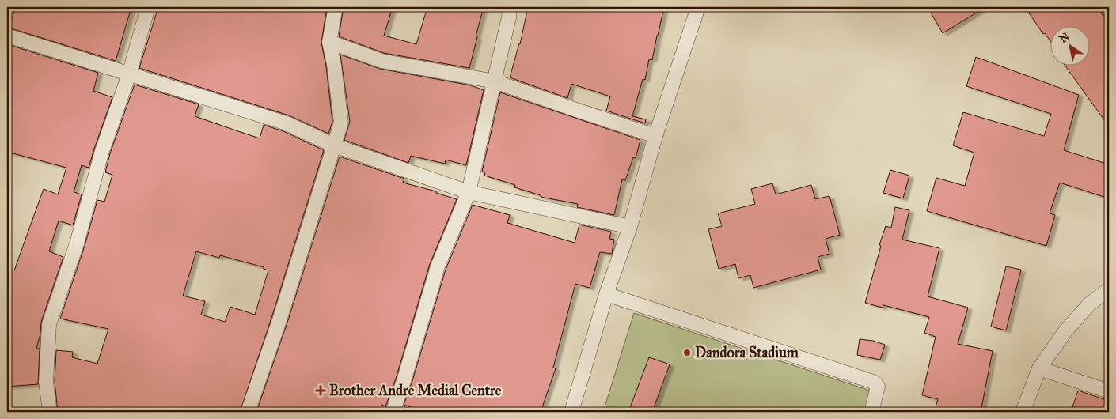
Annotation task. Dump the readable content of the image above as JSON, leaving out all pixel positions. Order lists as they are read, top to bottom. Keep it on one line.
{"places":{"other":["Dandora Stadium"],"health":["Brother Andre Medial Centre"]},"north":"top left"}
